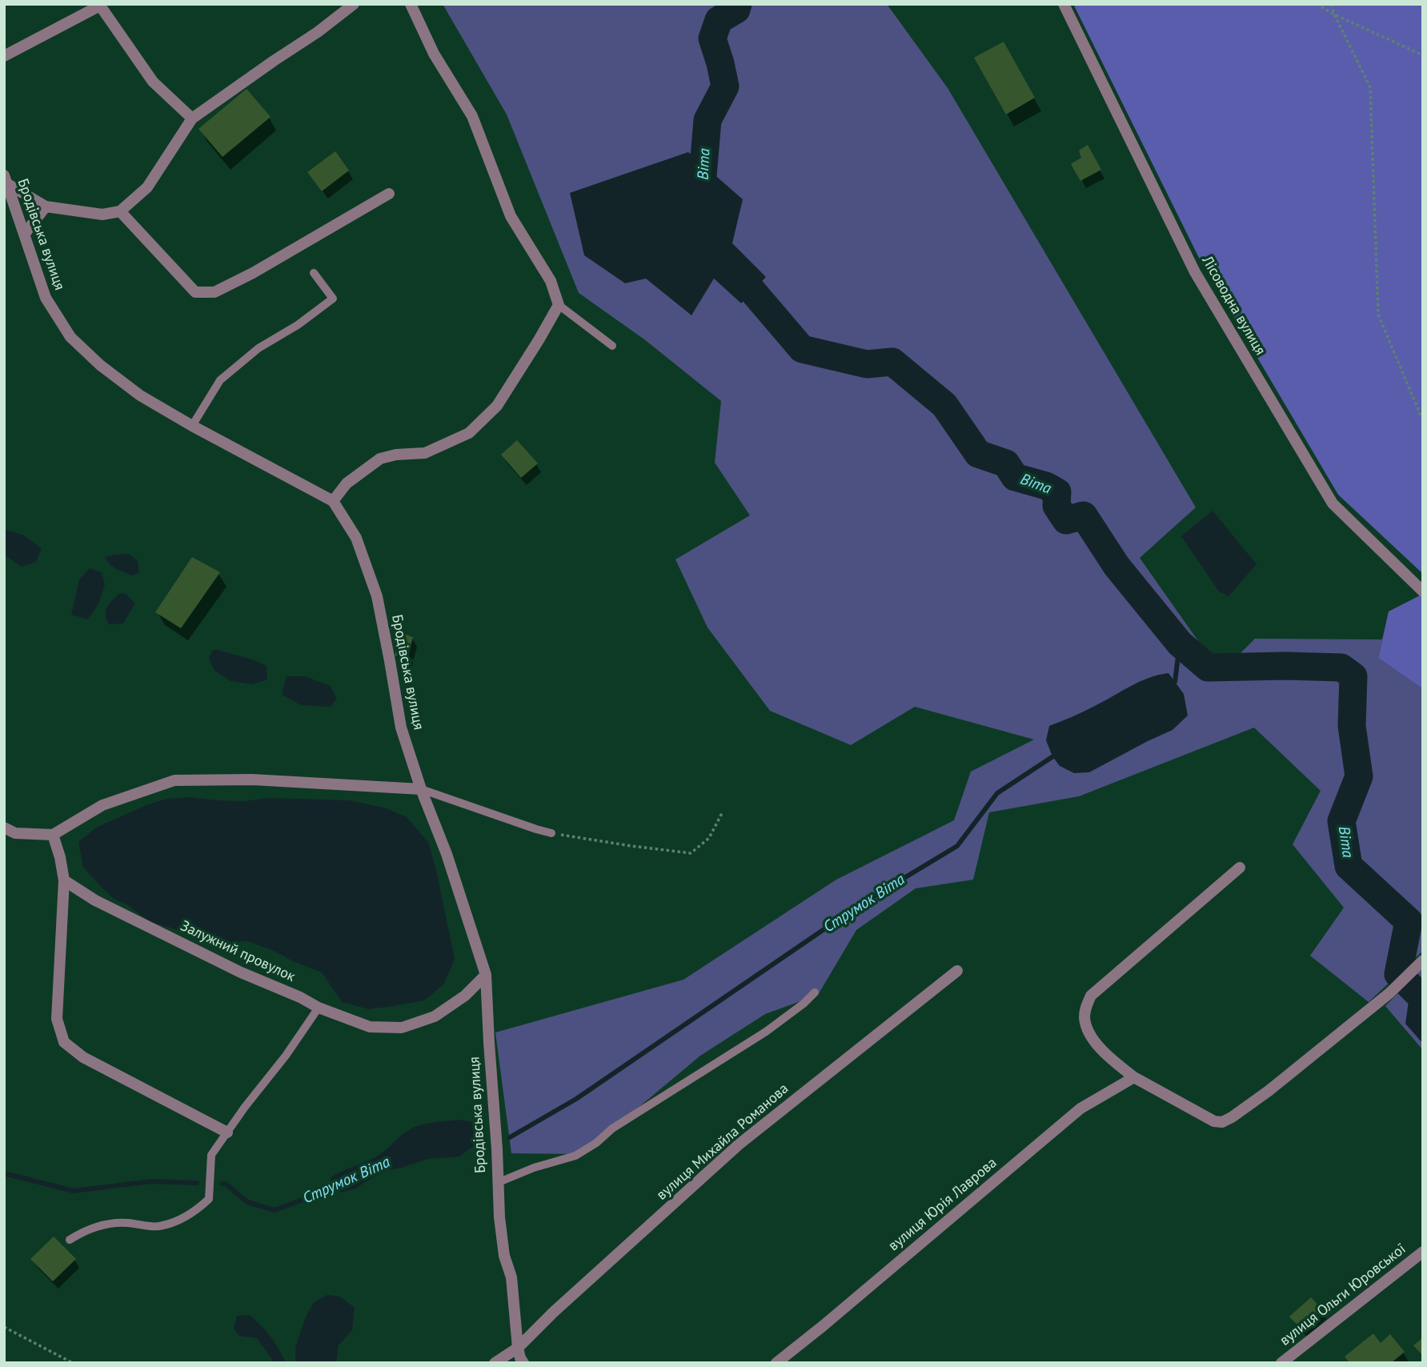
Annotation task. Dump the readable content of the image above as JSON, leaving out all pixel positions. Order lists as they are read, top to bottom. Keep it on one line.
{"streets":{"street":["Бродівська вулиця","Лісоводна вулиця","Залужний провулок","вулиця Михайла Романова","вулиця Юрія Лаврова","вулиця Ольги Юровської"]},"crossings":[["Бродівська вулиця","Залужний провулок"],["Бродівська вулиця","вулиця Михайла Романова"]],"water":["Віта","Струмок Віта"]}
